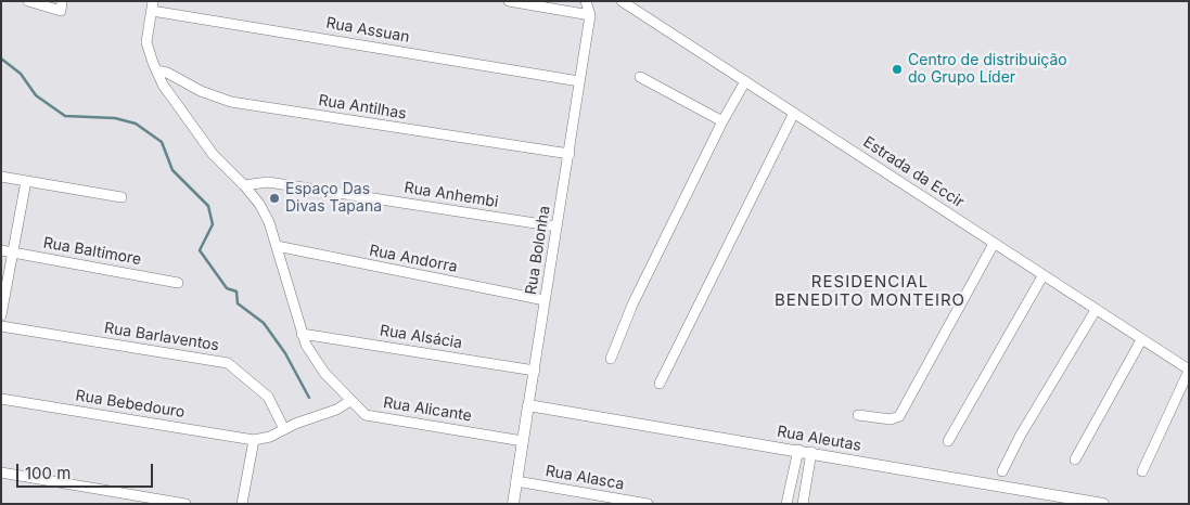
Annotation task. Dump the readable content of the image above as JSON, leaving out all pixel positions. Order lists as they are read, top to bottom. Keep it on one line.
{"streets":{"street":["Rua Assuan","Rua Antilhas","Estrada da Eccir","Rua Anhembi","Rua Bolonha","Rua Baltimore","Rua Andorra","Rua Barlaventos","Rua Alsácia","Rua Bebedouro","Rua Alicante","Rua Aleutas","Rua Alasca"]},"crossings":[["Rua Assuan","Rua Bolonha"],["Rua Antilhas","Rua Bolonha"],["Rua Anhembi","Rua Bolonha"],["Rua Bolonha","Rua Andorra"],["Rua Bolonha","Rua Alsácia"],["Rua Bolonha","Rua Alicante"],["Rua Bolonha","Rua Aleutas"],["Rua Bolonha","Rua Alasca"],["Rua Alsácia","Rua Alicante"]],"districts":["RESIDENCIAL BENEDITO MONTEIRO"],"places":["Centro de distribuição do Grupo Líder","Espaço Das Divas Tapana"],"scale_bar":"100 m"}
